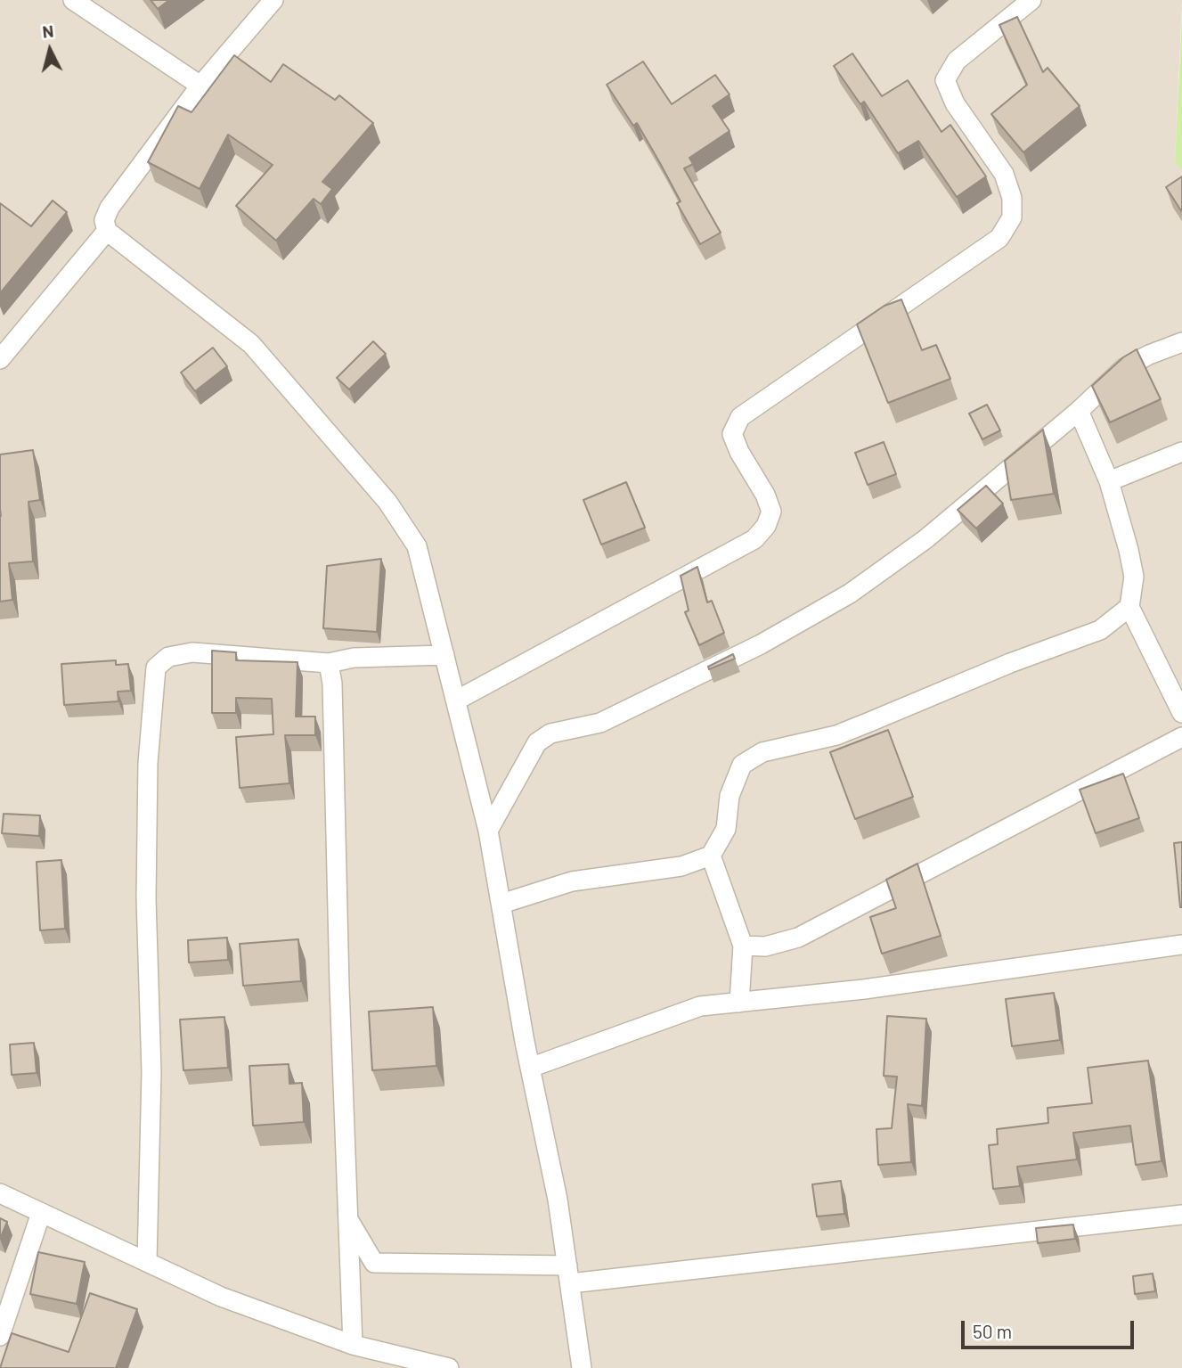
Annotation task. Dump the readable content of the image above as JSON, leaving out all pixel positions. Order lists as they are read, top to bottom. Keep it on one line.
{"scale_bar":"50 m","north":"top"}
